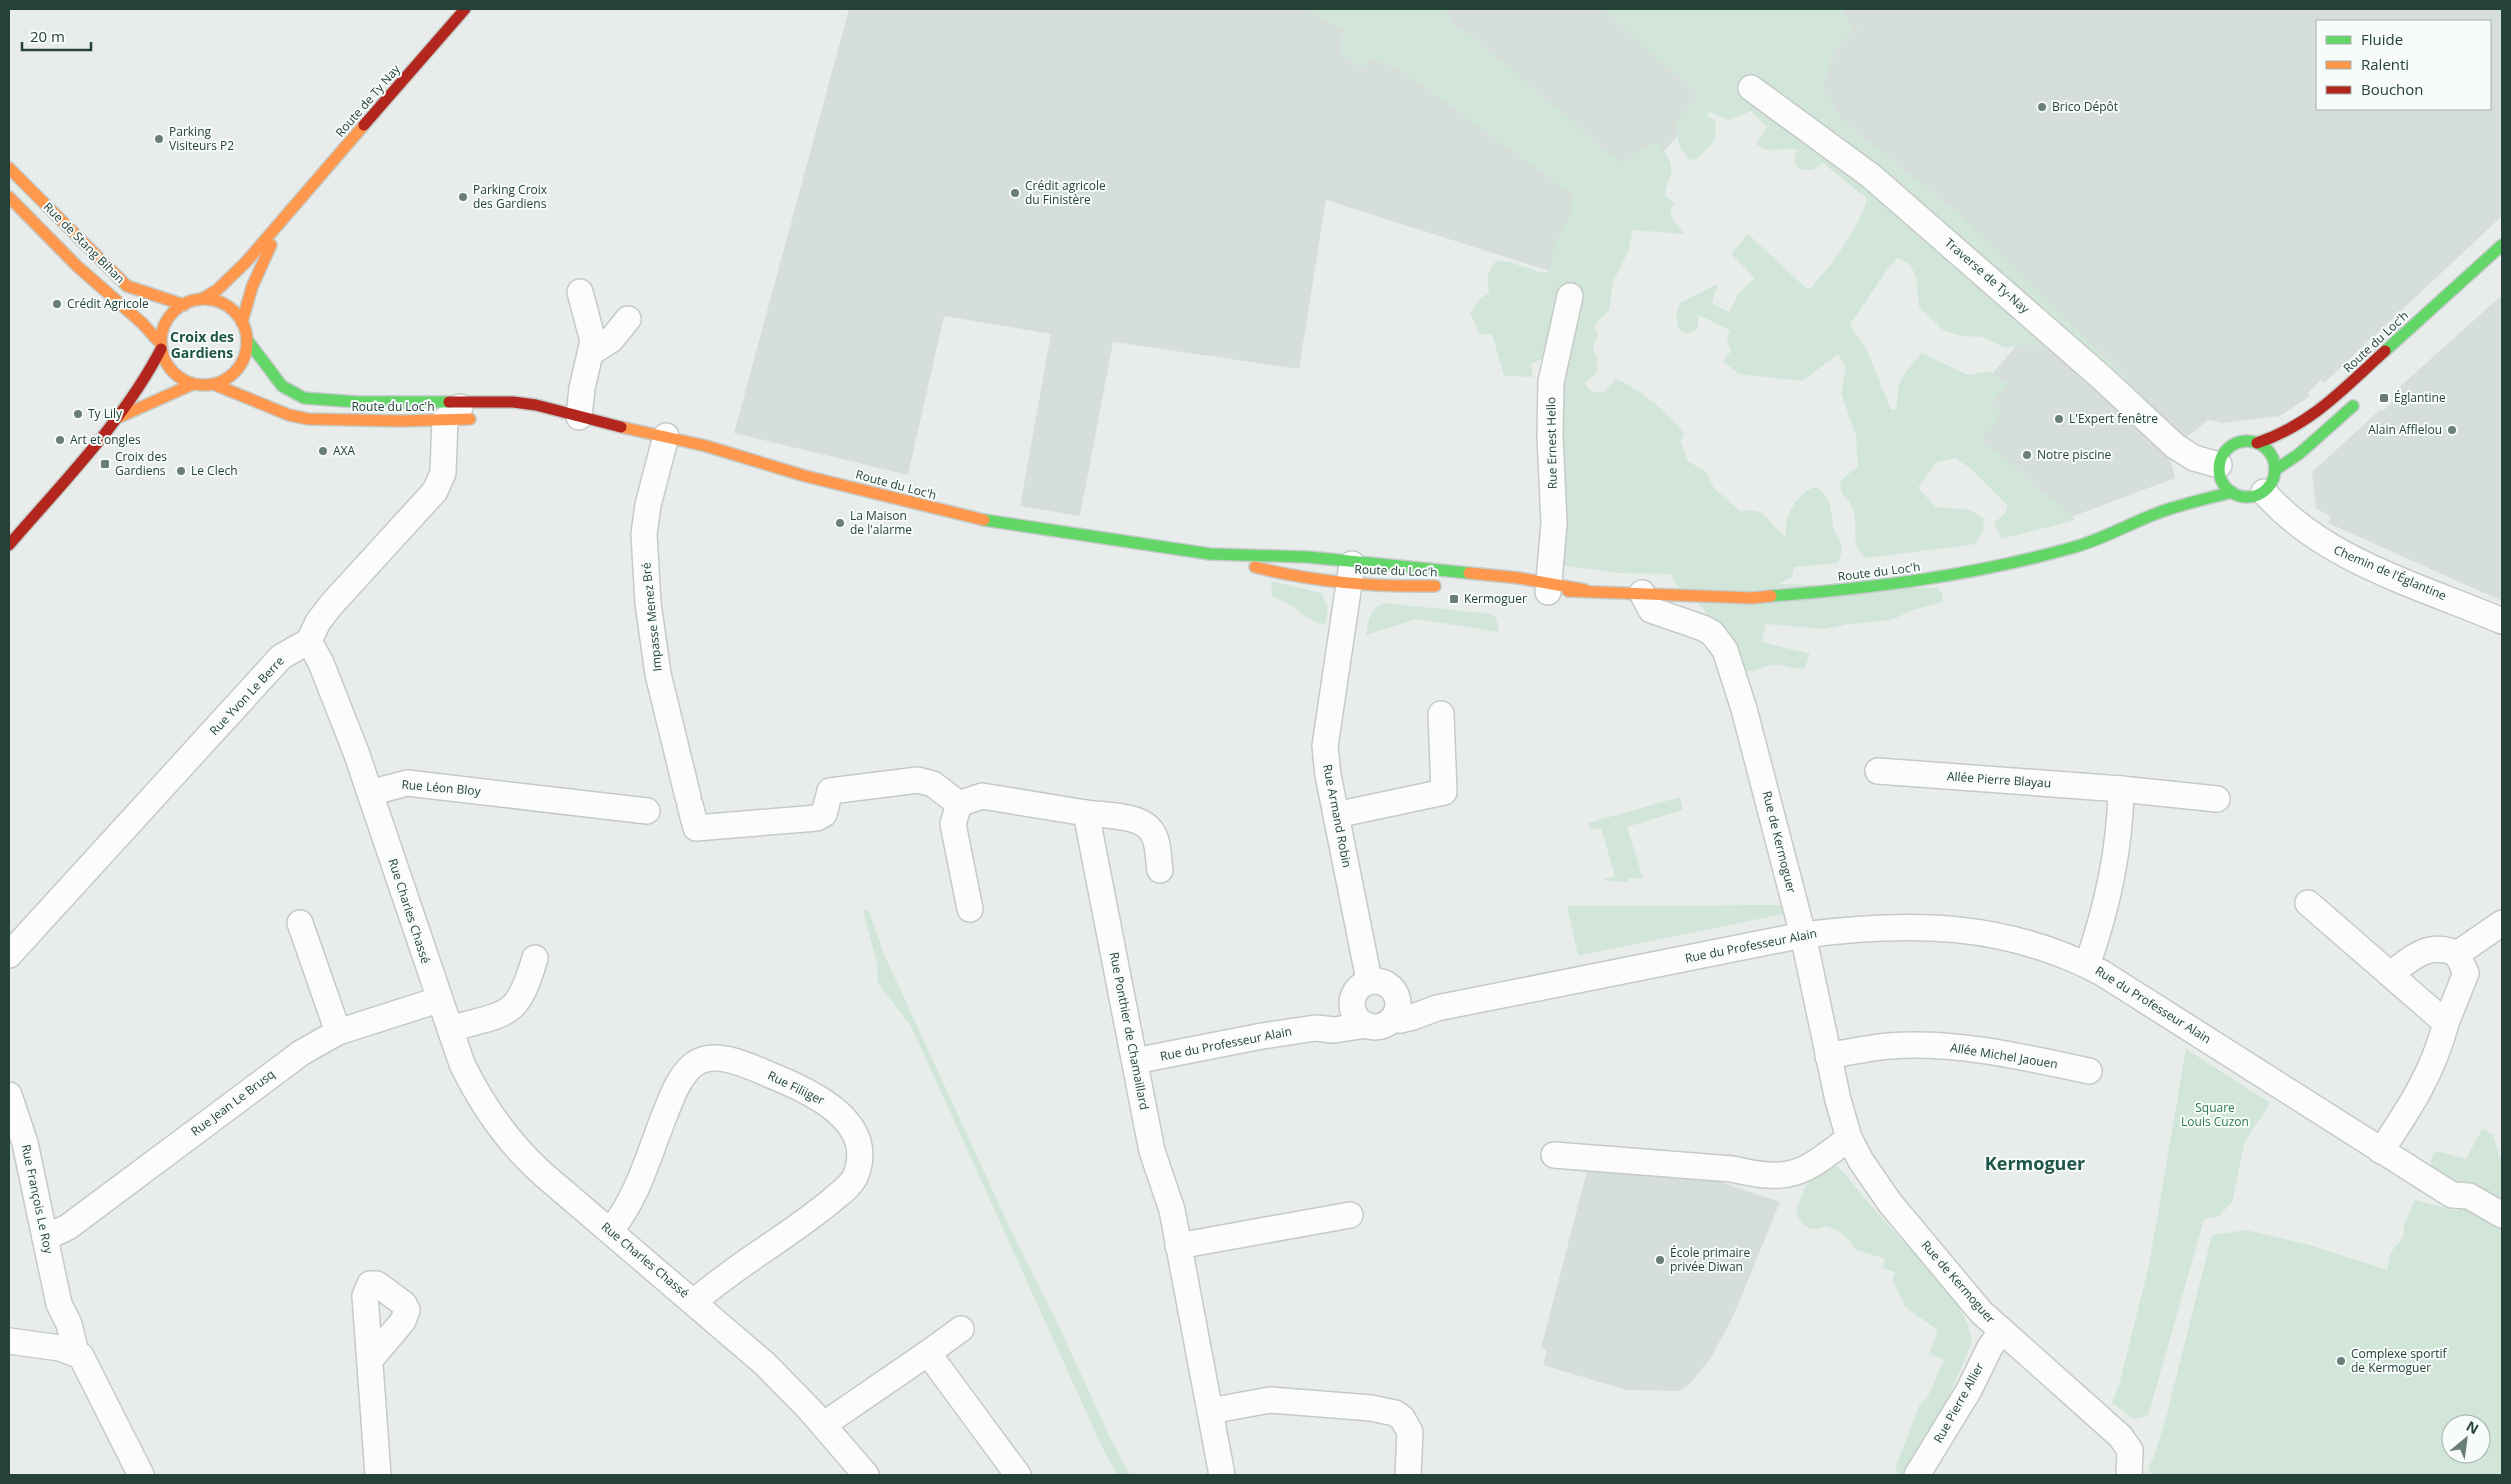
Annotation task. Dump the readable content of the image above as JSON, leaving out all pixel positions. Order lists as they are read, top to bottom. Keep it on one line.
{"streets":{"main road":["Route de Ty Nay","Rue de Stang Bihan","Route du Loc'h"],"street":["Traverse de Ty-Nay","Rue Ernest Hello","Chemin de l'Églantine","Impasse Menez Bré","Rue Yvon Le Berre","Allée Pierre Blayau","Rue Léon Bloy","Rue Armand Robin","Rue de Kermoguer","Rue Charles Chassé","Rue du Professeur Alain","Rue Ponthier de Chamaillard","Allée Michel Jaouen","Rue Filiiger","Rue Jean Le Brusq","Rue François Le Roy","Rue Pierre Allier"]},"crossings":[["Route de Ty Nay","Rue de Stang Bihan"],["Route de Ty Nay","Route du Loc'h"],["Rue de Stang Bihan","Route du Loc'h"],["Traverse de Ty-Nay","Route du Loc'h"],["Traverse de Ty-Nay","Chemin de l'Églantine"],["Route du Loc'h","Rue Ernest Hello"],["Route du Loc'h","Chemin de l'Églantine"],["Route du Loc'h","Impasse Menez Bré"],["Route du Loc'h","Rue Armand Robin"],["Route du Loc'h","Rue de Kermoguer"],["Rue Léon Bloy","Rue Charles Chassé"],["Rue Armand Robin","Rue du Professeur Alain"],["Rue de Kermoguer","Rue du Professeur Alain"],["Rue de Kermoguer","Allée Michel Jaouen"],["Rue de Kermoguer","Rue Pierre Allier"],["Rue Charles Chassé","Rue Filiiger"],["Rue Charles Chassé","Rue Jean Le Brusq"],["Rue du Professeur Alain","Rue Ponthier de Chamaillard"],["Rue Jean Le Brusq","Rue François Le Roy"]],"districts":["Croix des Gardiens","Kermoguer"],"parks":["Square Louis Cuzon"],"places":{"other":["Brico Dépôt","Parking Visiteurs P2","Crédit agricole du Finistère","Parking Croix des Gardiens","Crédit Agricole","Ty Lily","L'Expert fenêtre","Alain Afflelou","Art et ongles","AXA","Notre piscine","Le Clech","La Maison de l'alarme","École primaire privée Diwan","Complexe sportif de Kermoguer"],"transit":["Églantine","Croix des Gardiens","Kermoguer"]},"legend":["Fluide","Ralenti","Bouchon"],"scale_bar":"20 m","north":"top right"}
